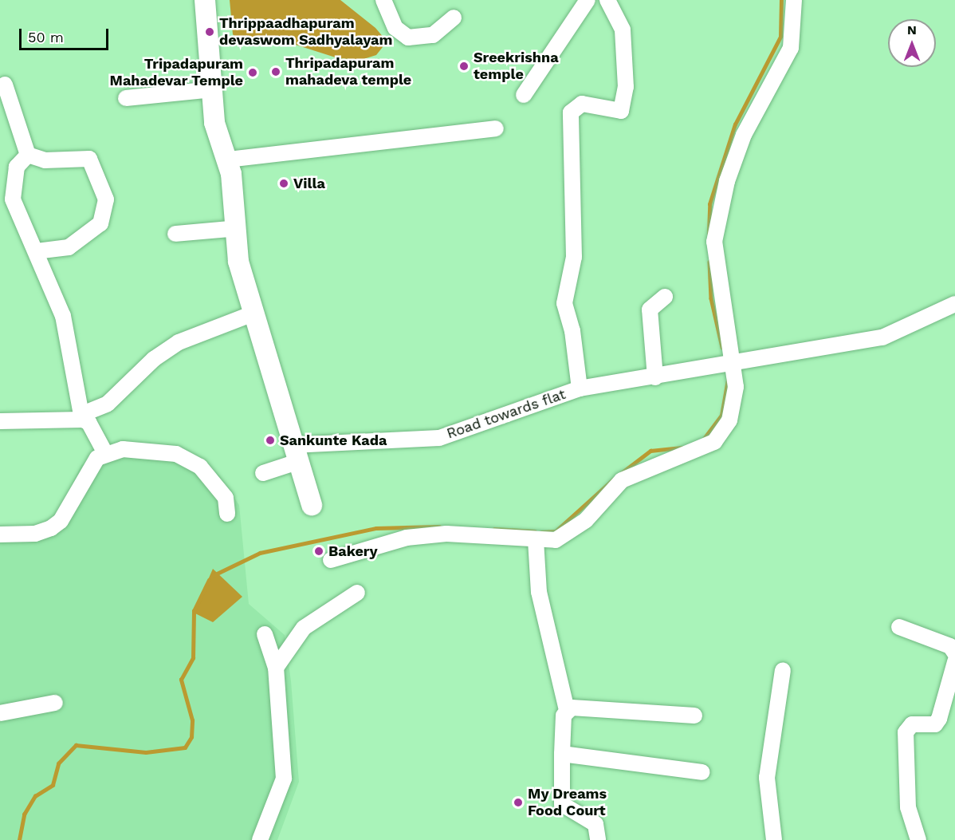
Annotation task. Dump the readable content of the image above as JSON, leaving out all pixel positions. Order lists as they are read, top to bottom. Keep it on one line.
{"streets":{"street":["Road towards flat"]},"places":["Thrippaadhapuram devaswom Sadhyalayam","Sreekrishna temple","Thripadapuram mahadeva temple","Tripadapuram Mahadevar Temple","Villa","Sankunte Kada","Bakery","My Dreams Food Court"],"scale_bar":"50 m","north":"top"}
